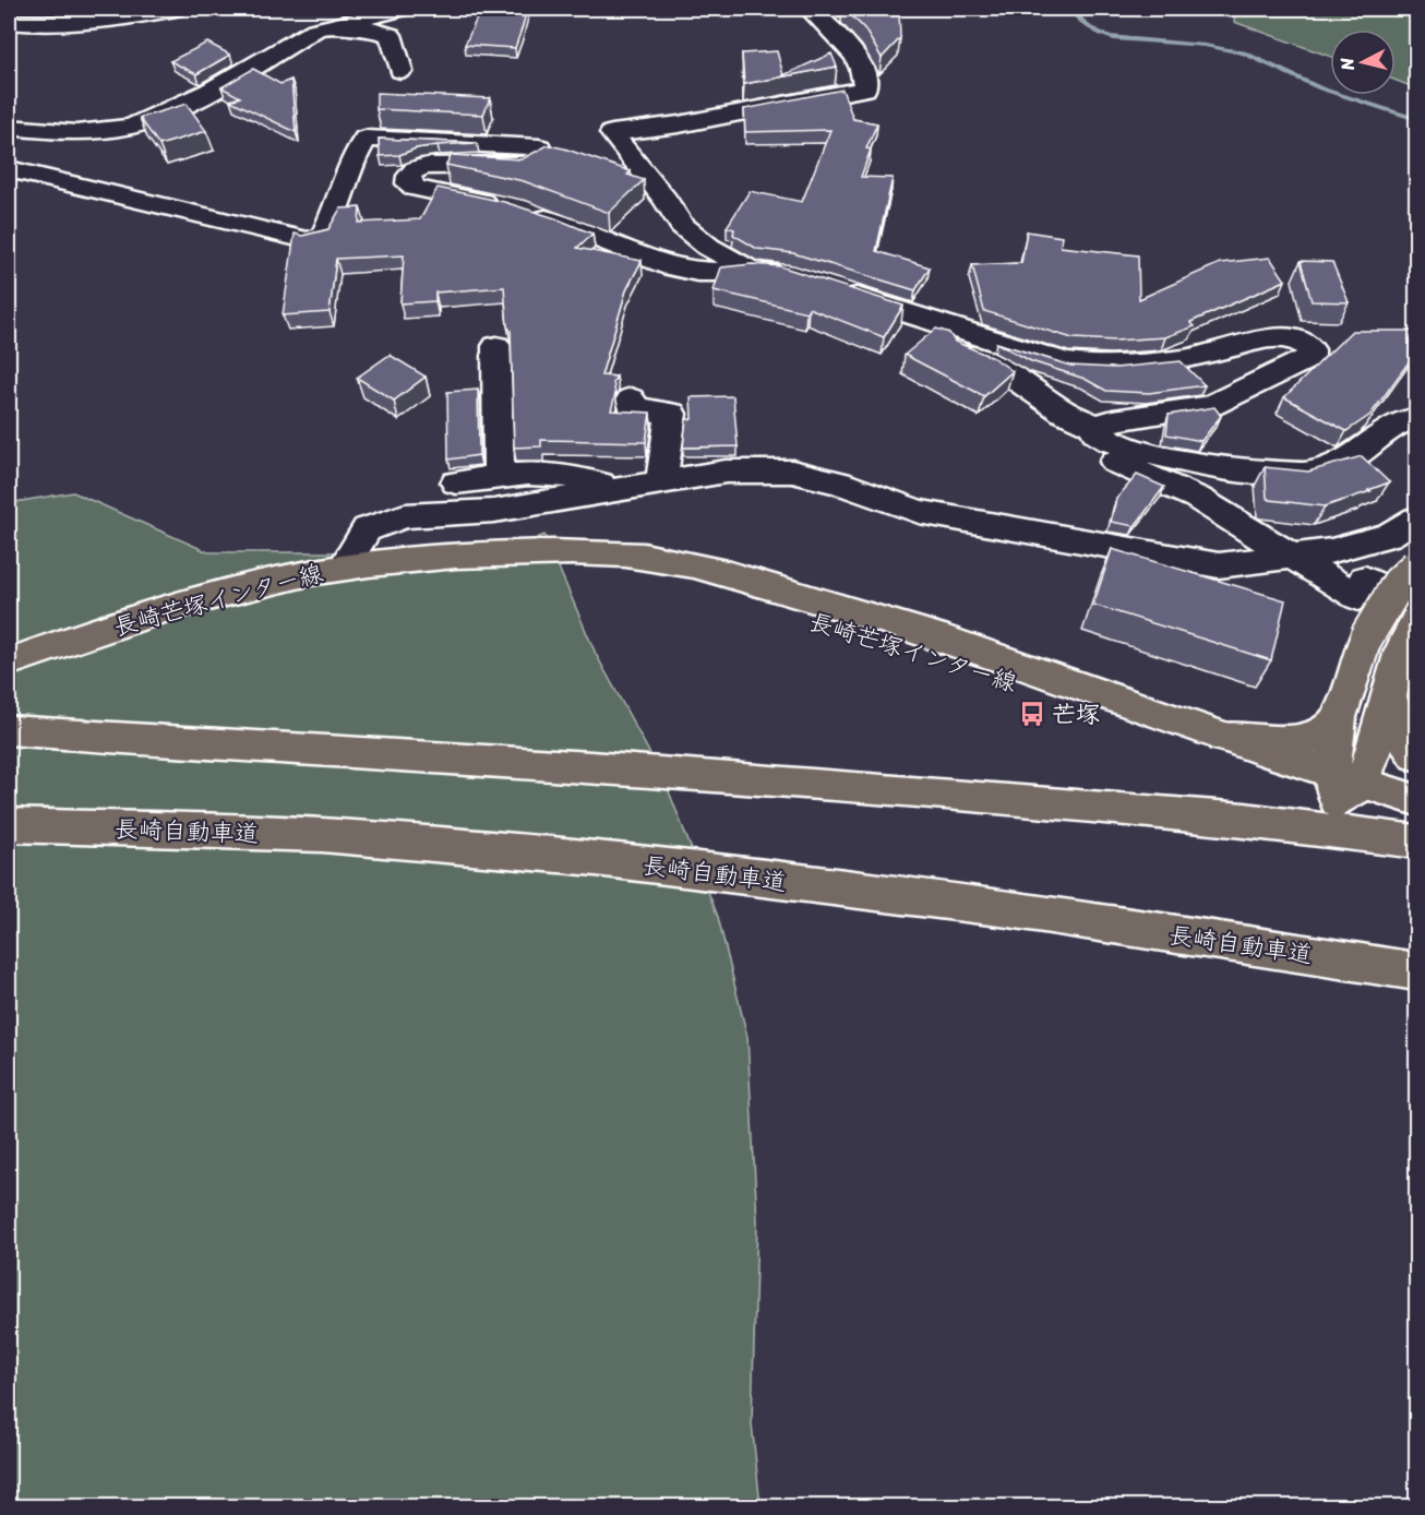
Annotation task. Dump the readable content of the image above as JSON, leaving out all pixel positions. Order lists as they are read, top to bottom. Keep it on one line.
{"streets":{"main road":["長崎芒塚インター線","長崎自動車道"]},"places":{"bus stop":["芒塚"]},"north":"left"}
